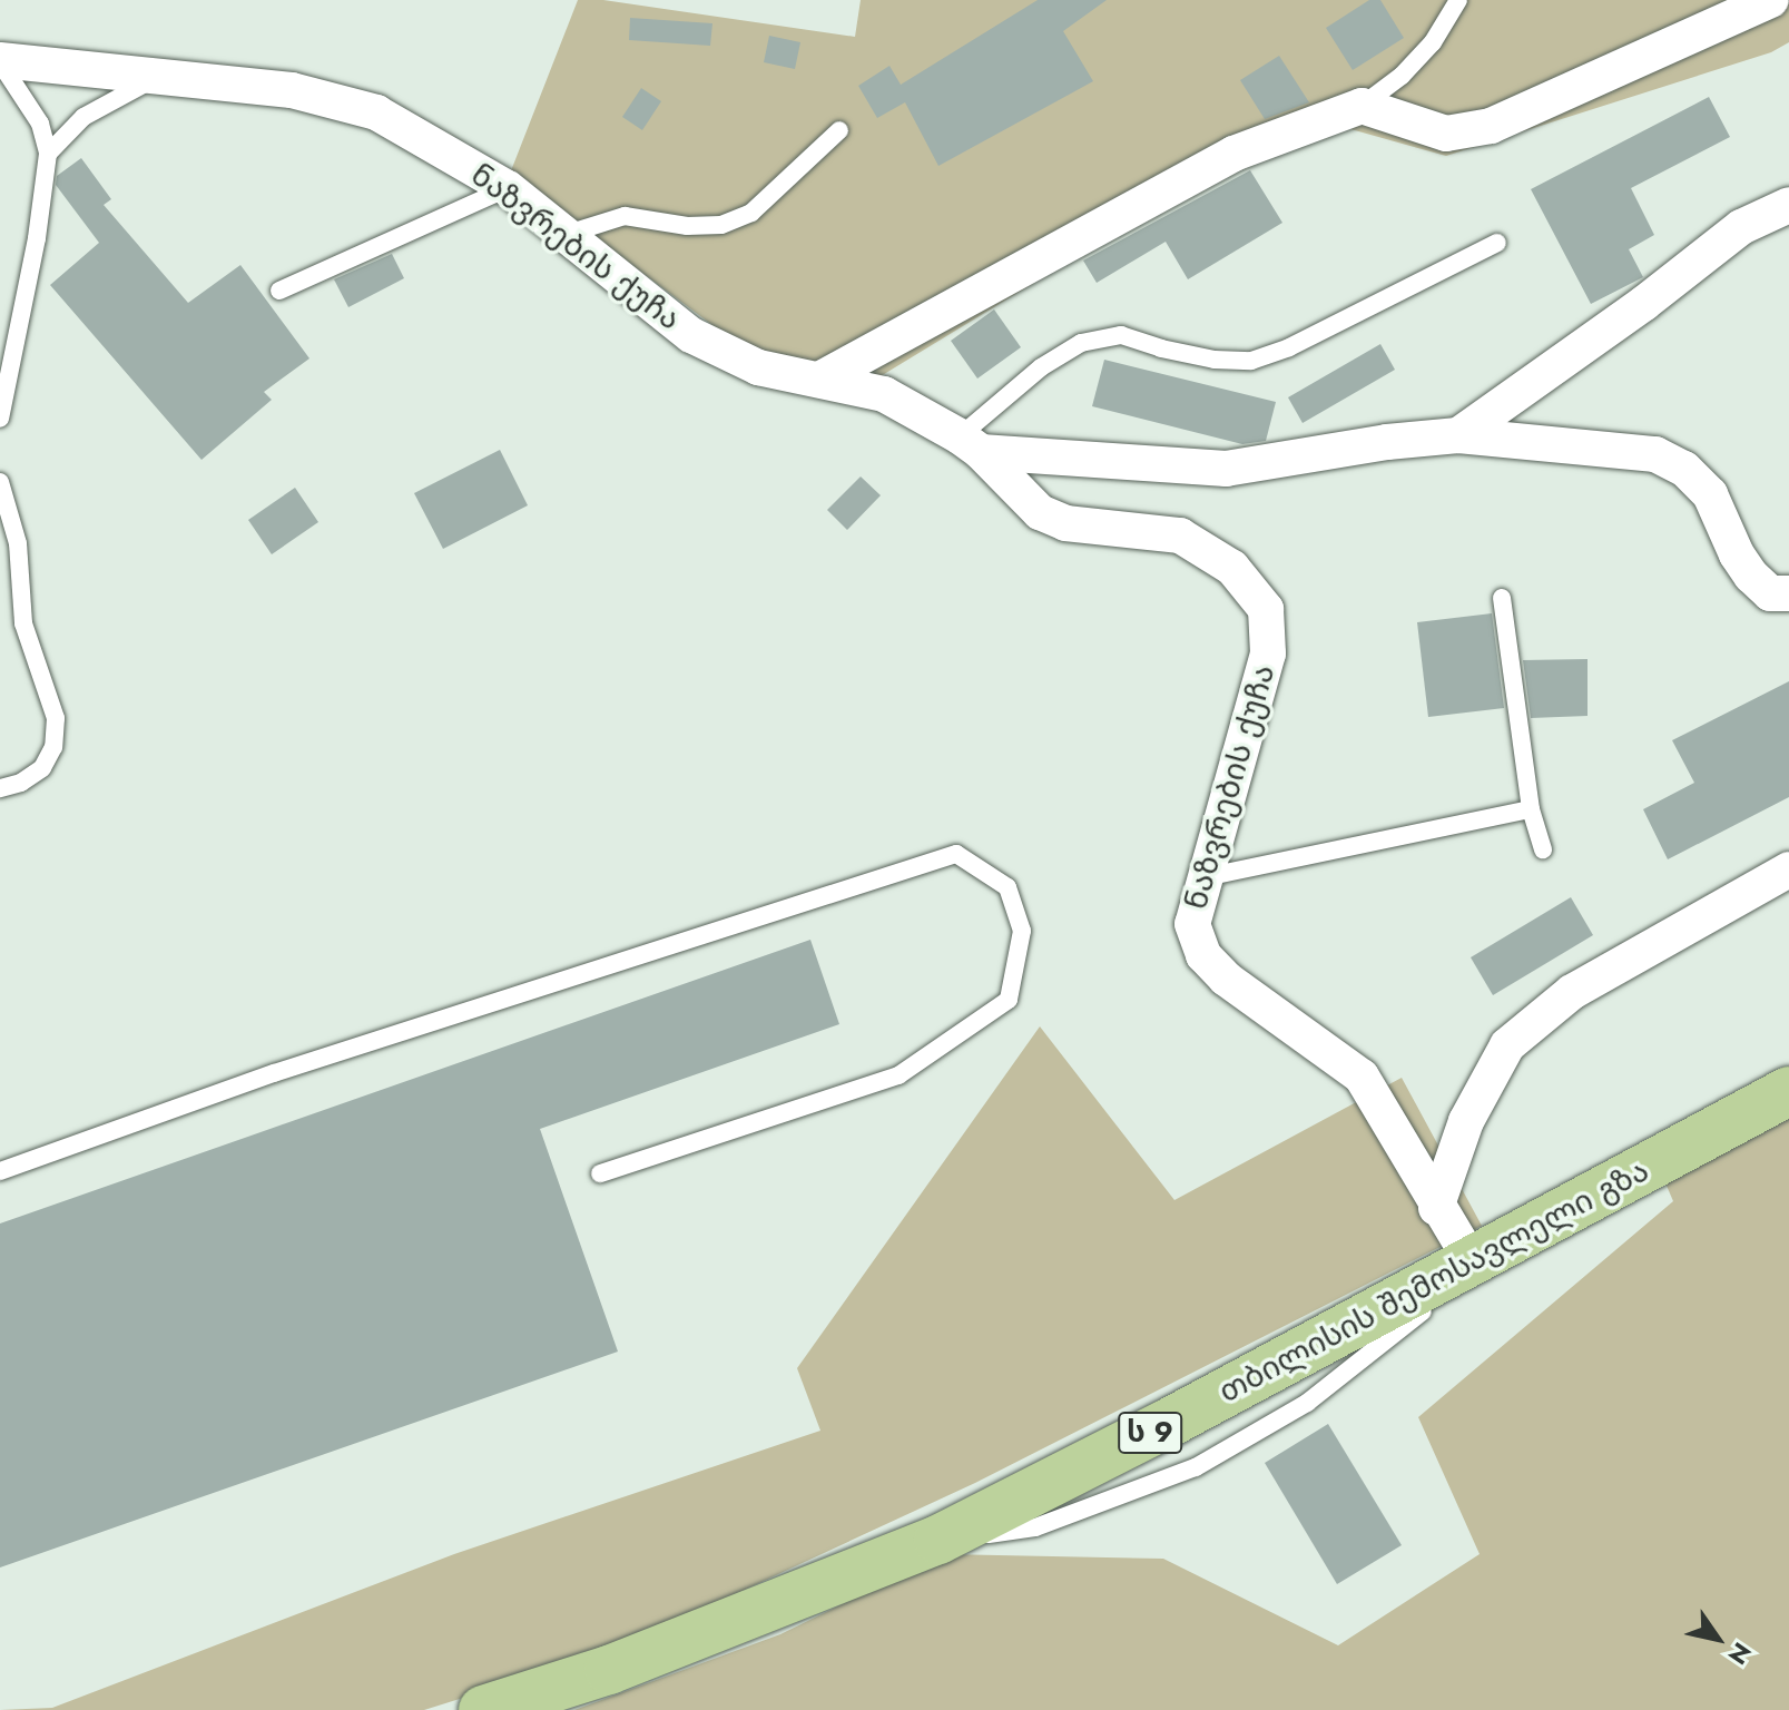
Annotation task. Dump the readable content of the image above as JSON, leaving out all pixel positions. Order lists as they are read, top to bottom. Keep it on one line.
{"streets":{"highway":["თბილისის შემოსავლელი გზა","ს 9"],"street":["ნაზვრების ქუჩა"]},"crossings":[["ნაზვრების ქუჩა","თბილისის შემოსავლელი გზა"]],"north":"bottom right"}
